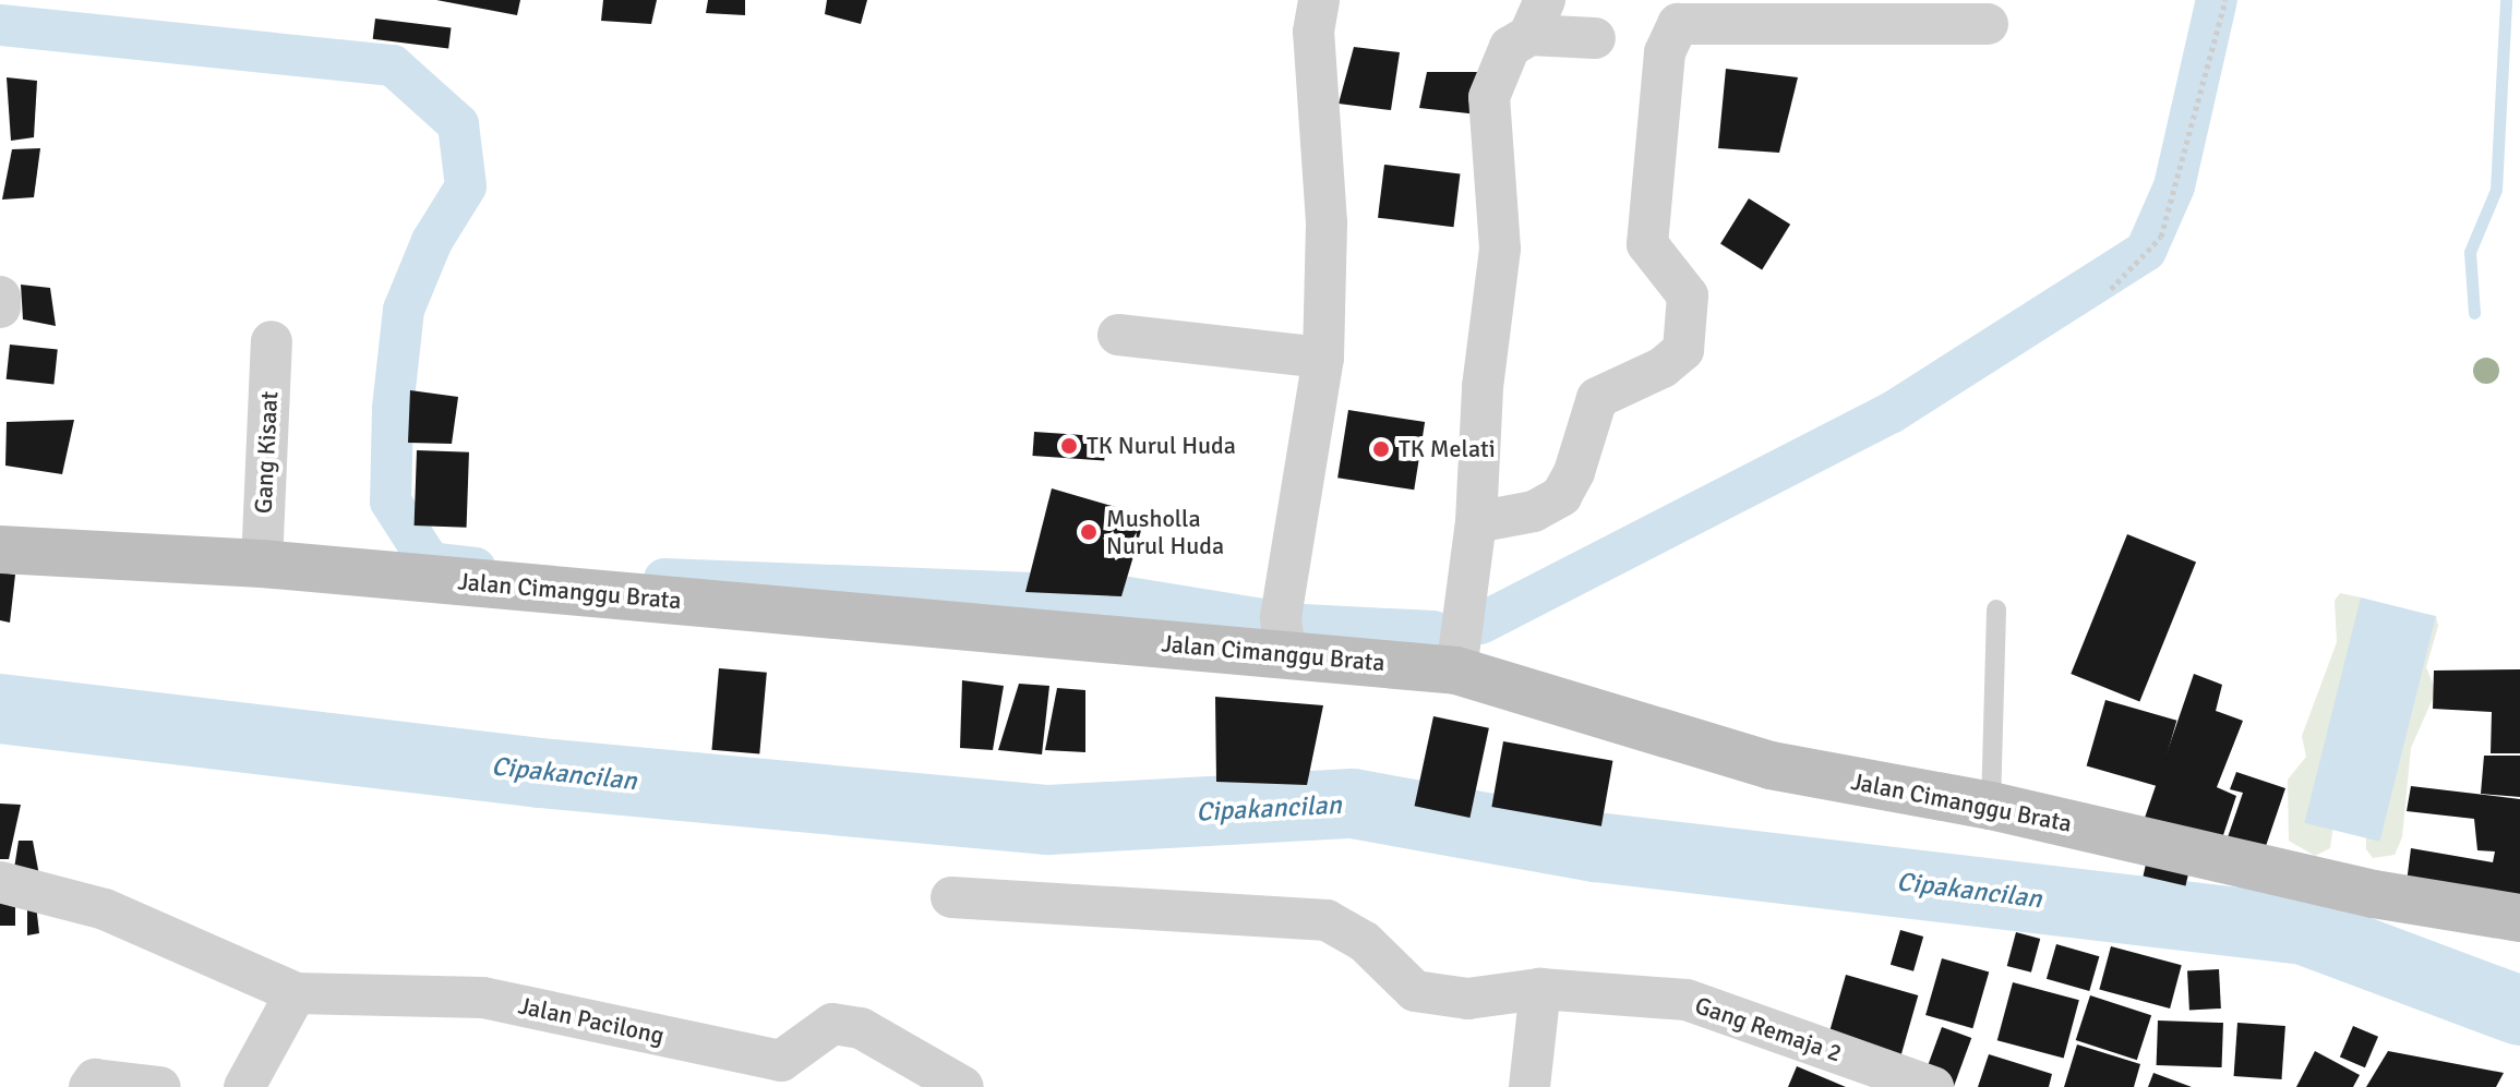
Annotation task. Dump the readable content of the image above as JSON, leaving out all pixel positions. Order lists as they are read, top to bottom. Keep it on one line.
{"streets":{"street":["Gang Kisaat","Jalan Cimanggu Brata","Jalan Pacilong","Gang Remaja 2"]},"crossings":[["Gang Kisaat","Jalan Cimanggu Brata"]],"water":["Cipakancilan"],"places":["TK Nurul Huda","TK Melati","Musholla Nurul Huda"]}
